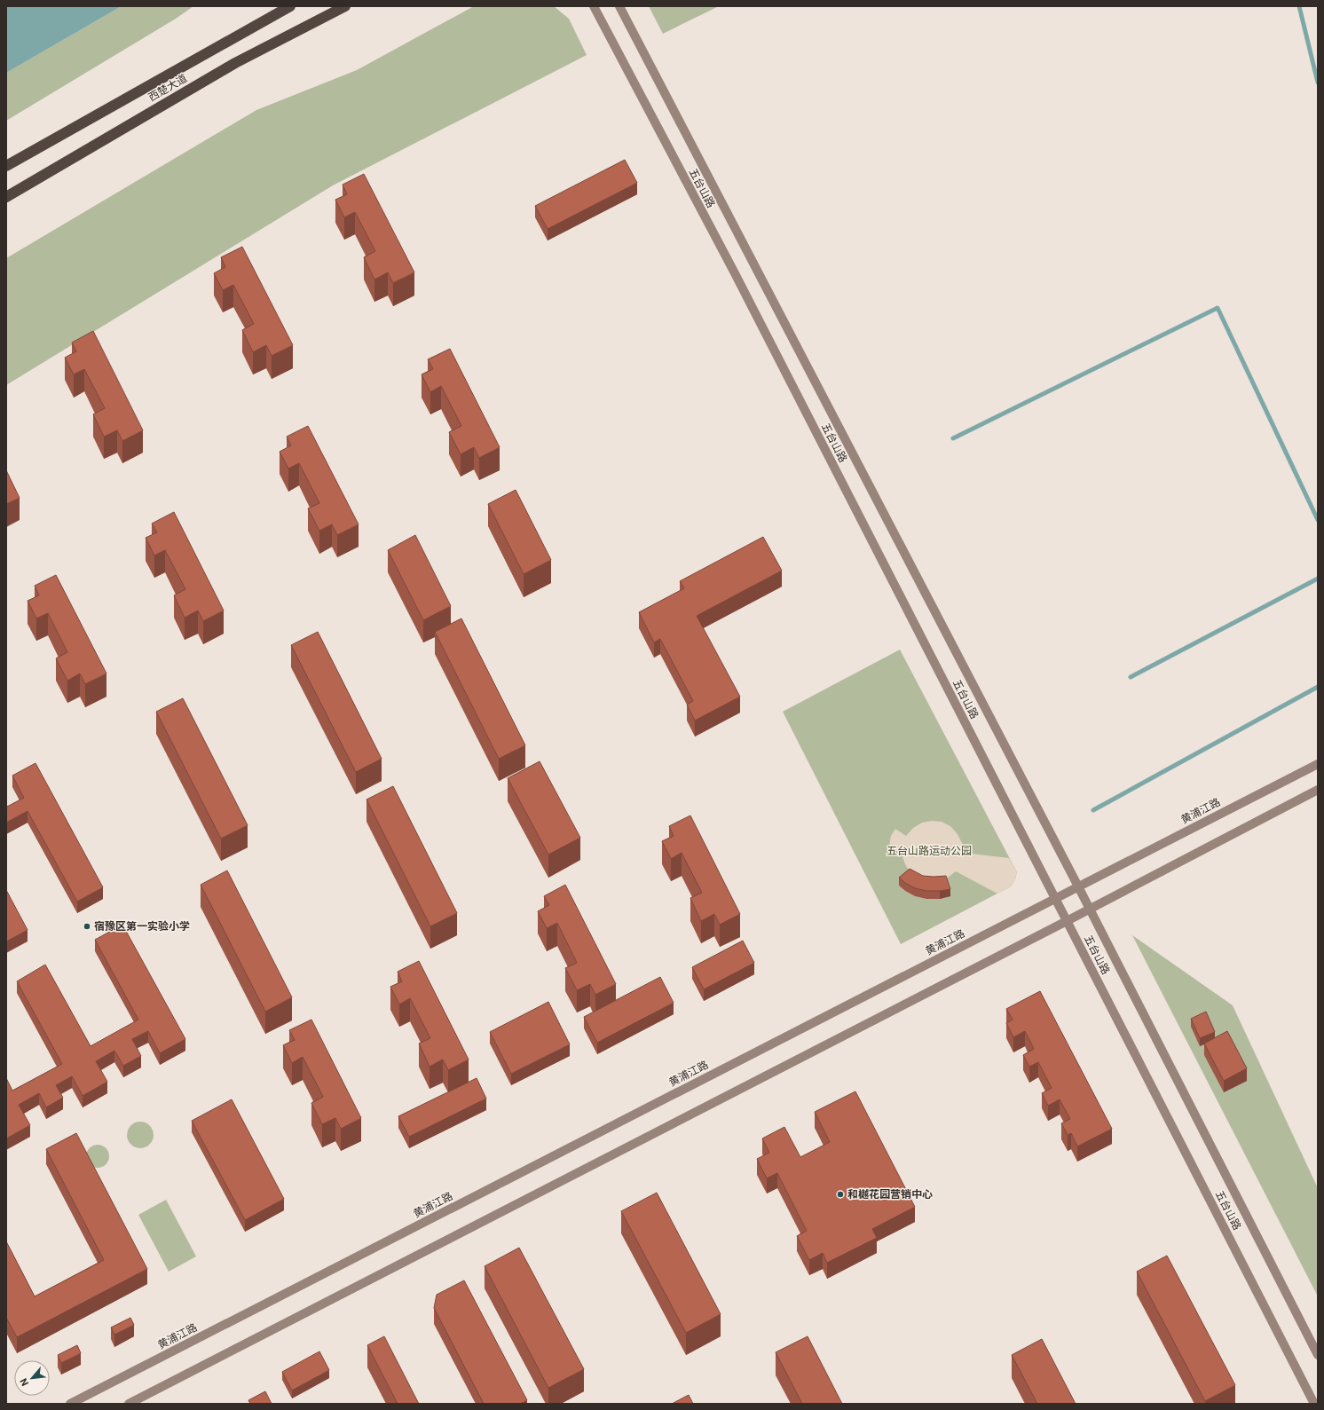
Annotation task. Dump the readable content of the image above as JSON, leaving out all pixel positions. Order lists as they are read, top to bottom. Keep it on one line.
{"streets":{"highway":["西楚大道"],"main road":["五台山路","黄浦江路"]},"crossings":[["五台山路","黄浦江路"]],"parks":["五台山路运动公园"],"places":["宿豫区第一实验小学","和樾花园营销中心"],"north":"bottom left"}
